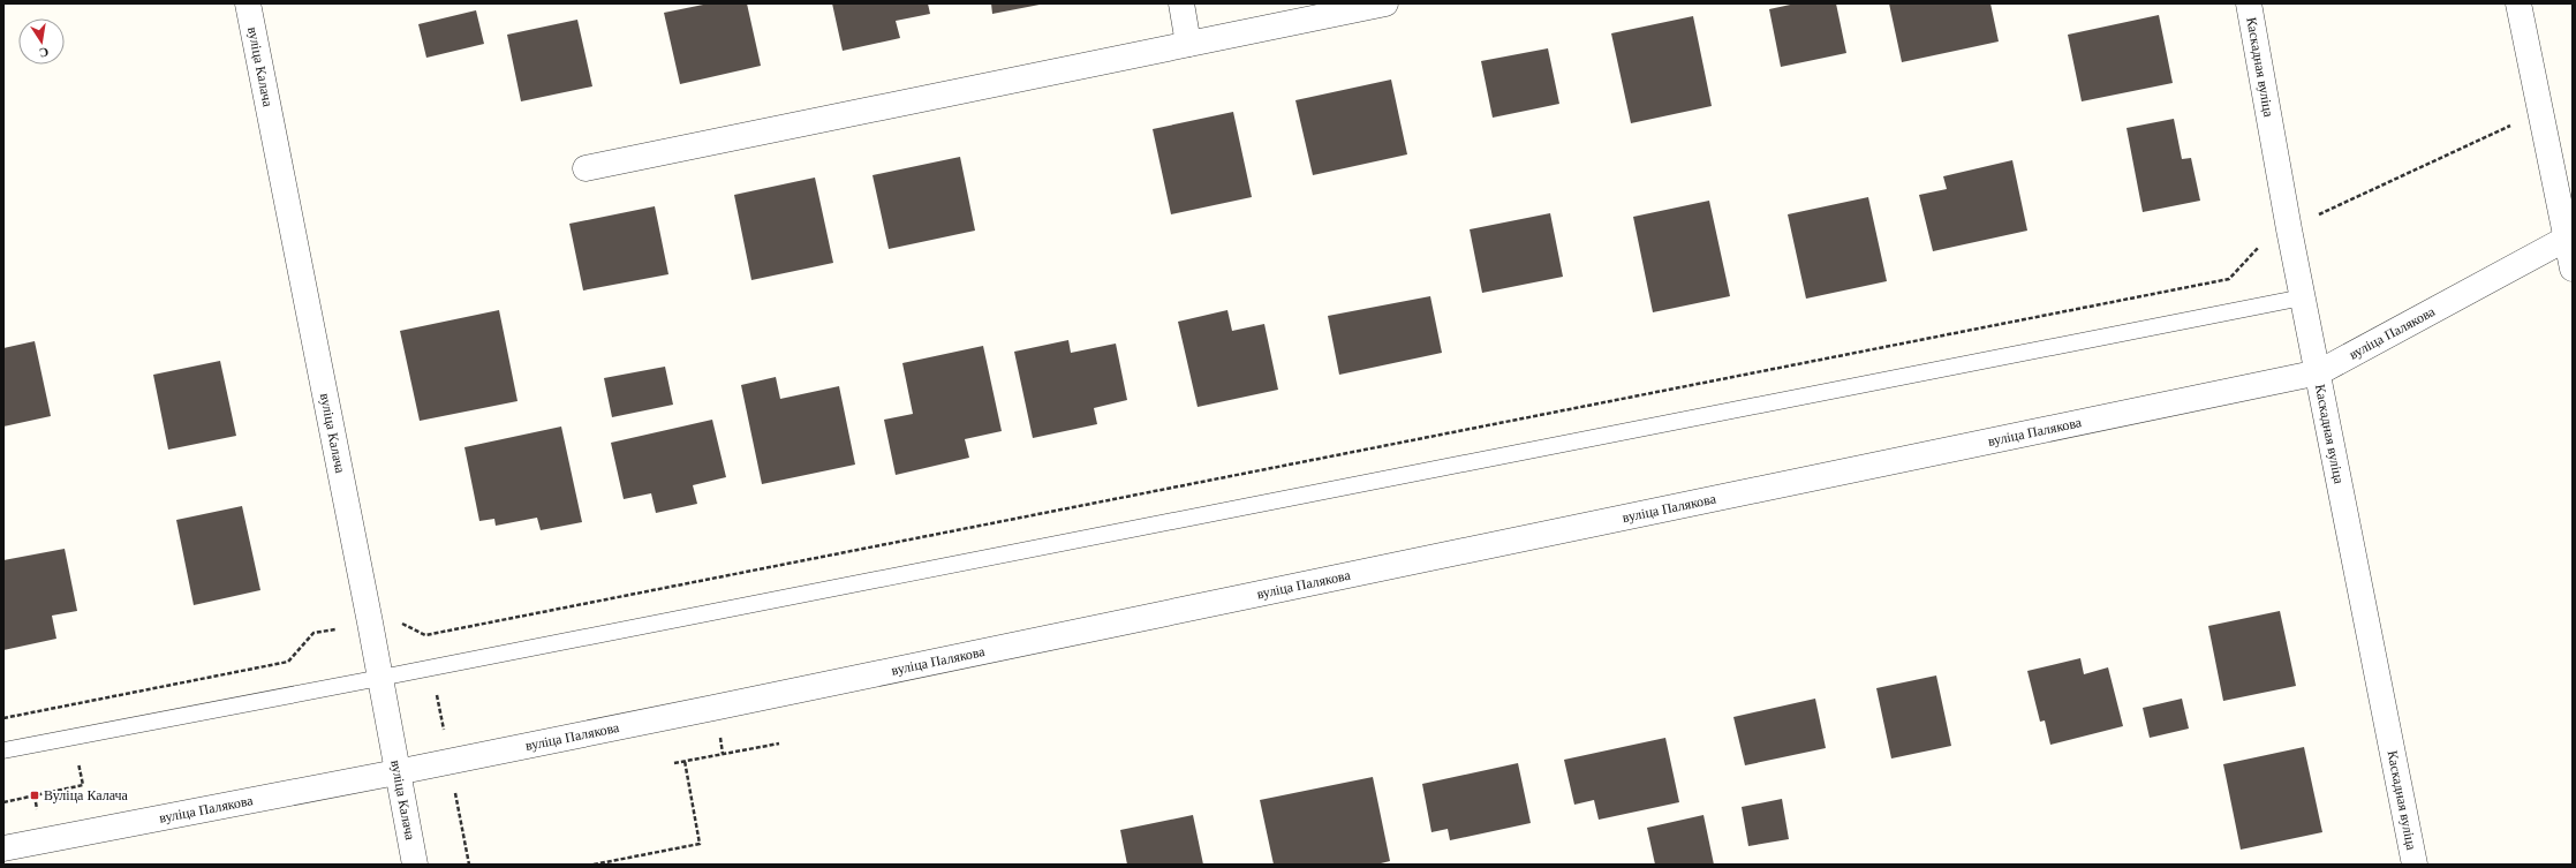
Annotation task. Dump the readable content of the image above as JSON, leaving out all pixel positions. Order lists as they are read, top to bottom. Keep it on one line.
{"streets":{"street":["вуліца Калача","Каскадная вуліца","вуліца Палякова"]},"crossings":[["вуліца Калача","вуліца Палякова"],["Каскадная вуліца","вуліца Палякова"]],"places":{"transit":["Вуліца Калача"]},"north":"bottom"}
